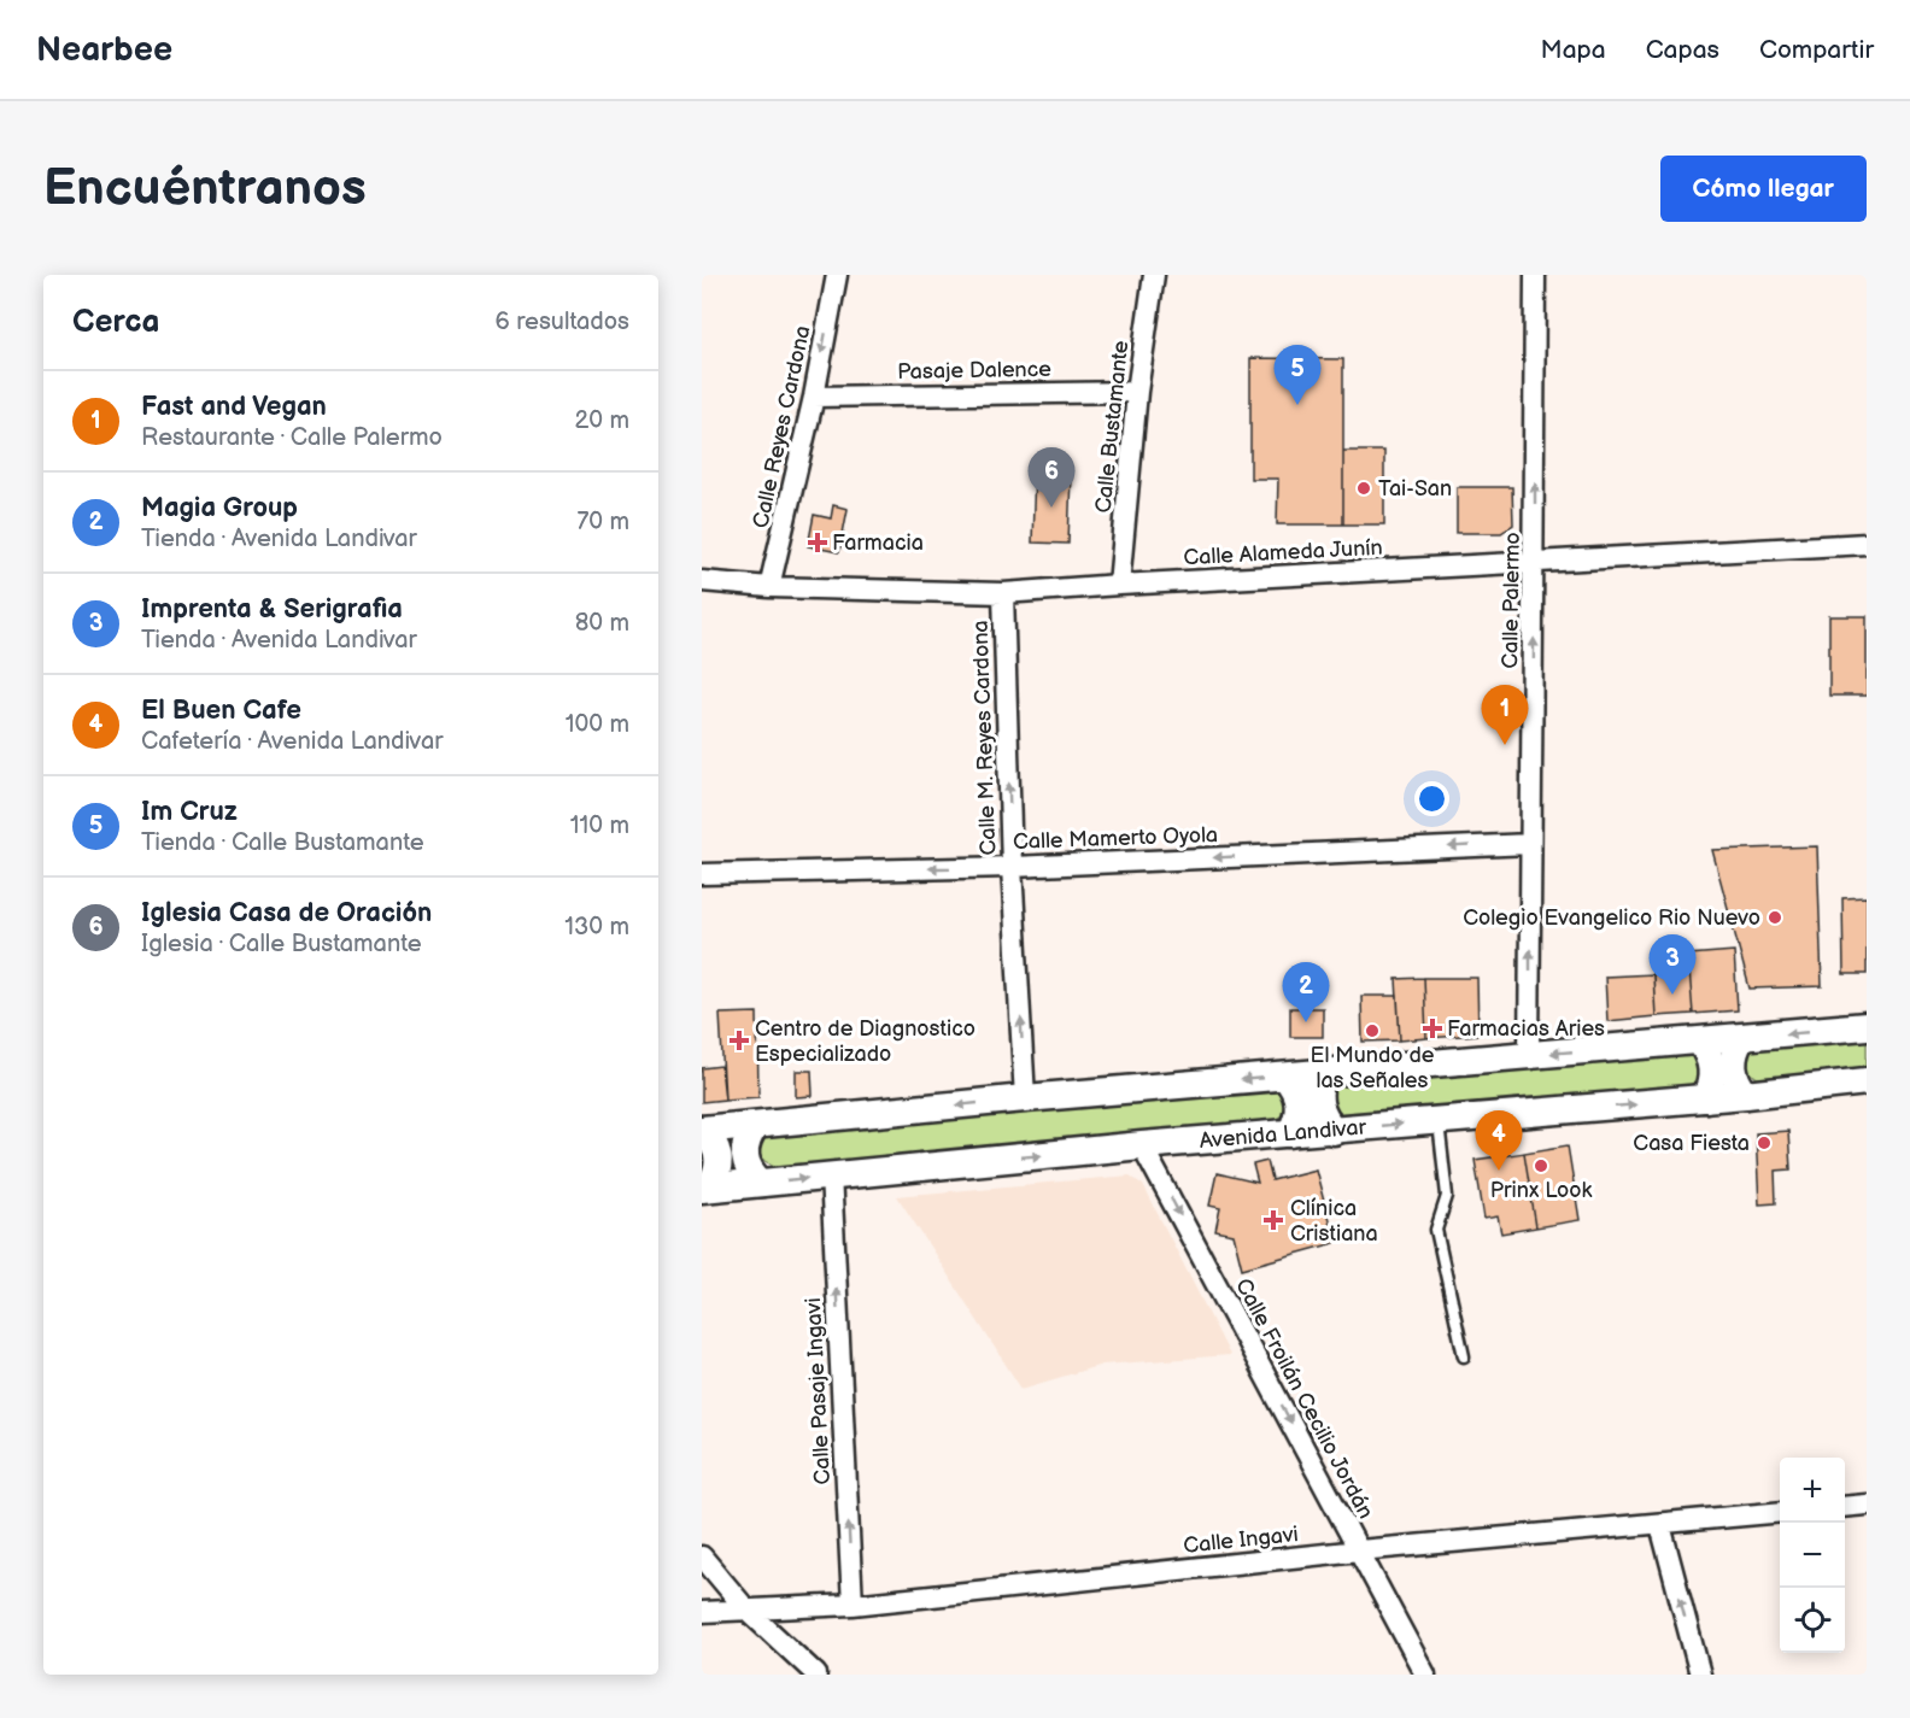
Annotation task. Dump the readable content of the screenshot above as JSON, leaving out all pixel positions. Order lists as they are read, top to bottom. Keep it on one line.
{"streets":{"main road":["Avenida Landivar"],"street":["Pasaje Dalence","Calle Reyes Cardona","Calle Bustamante","Calle Alameda Junín","Calle Palermo","Calle M. Reyes Cardona","Calle Mamerto Oyola","Calle Pasaje Ingavi","Calle Froilán Cecilio Jordán","Calle Ingavi"]},"crossings":[["Pasaje Dalence","Calle Reyes Cardona"],["Pasaje Dalence","Calle Bustamante"],["Calle Reyes Cardona","Calle Alameda Junín"],["Calle Bustamante","Calle Alameda Junín"],["Calle Alameda Junín","Calle Palermo"],["Calle Alameda Junín","Calle M. Reyes Cardona"],["Calle Palermo","Calle Mamerto Oyola"],["Calle M. Reyes Cardona","Calle Mamerto Oyola"],["Avenida Landivar","Calle Pasaje Ingavi"],["Avenida Landivar","Calle Froilán Cecilio Jordán"],["Calle Pasaje Ingavi","Calle Ingavi"],["Calle Froilán Cecilio Jordán","Calle Ingavi"]],"one_way":["Calle Reyes Cardona","Calle Palermo","Calle M. Reyes Cardona","Calle Mamerto Oyola","Calle Pasaje Ingavi","Calle Froilán Cecilio Jordán"],"places":{"other":["Tai-San","Colegio Evangelico Rio Nuevo","El Mundo de las Señales","Casa Fiesta","Prinx Look"],"health":["Farmacia","Farmacias Aries","Centro de Diagnostico Especializado","Clínica Cristiana"]},"page":{"header":"Nearbee","nav":["Mapa","Capas","Compartir"],"buttons":"Cómo llegar","title":"Encuéntranos","heading":["Cerca","6 resultados"],"pins":["5","6","1","3","2","4"],"list":[{"mark":"1","name":"Fast and Vegan","note":"Restaurante · Calle Palermo","value":"20 m"},{"mark":"2","name":"Magia Group","note":"Tienda · Avenida Landivar","value":"70 m"},{"mark":"3","name":"Imprenta & Serigrafia","note":"Tienda · Avenida Landivar","value":"80 m"},{"mark":"4","name":"El Buen Cafe","note":"Cafetería · Avenida Landivar","value":"100 m"},{"mark":"5","name":"Im Cruz","note":"Tienda · Calle Bustamante","value":"110 m"},{"mark":"6","name":"Iglesia Casa de Oración","note":"Iglesia · Calle Bustamante","value":"130 m"}],"map_buttons":["+","−"]}}
